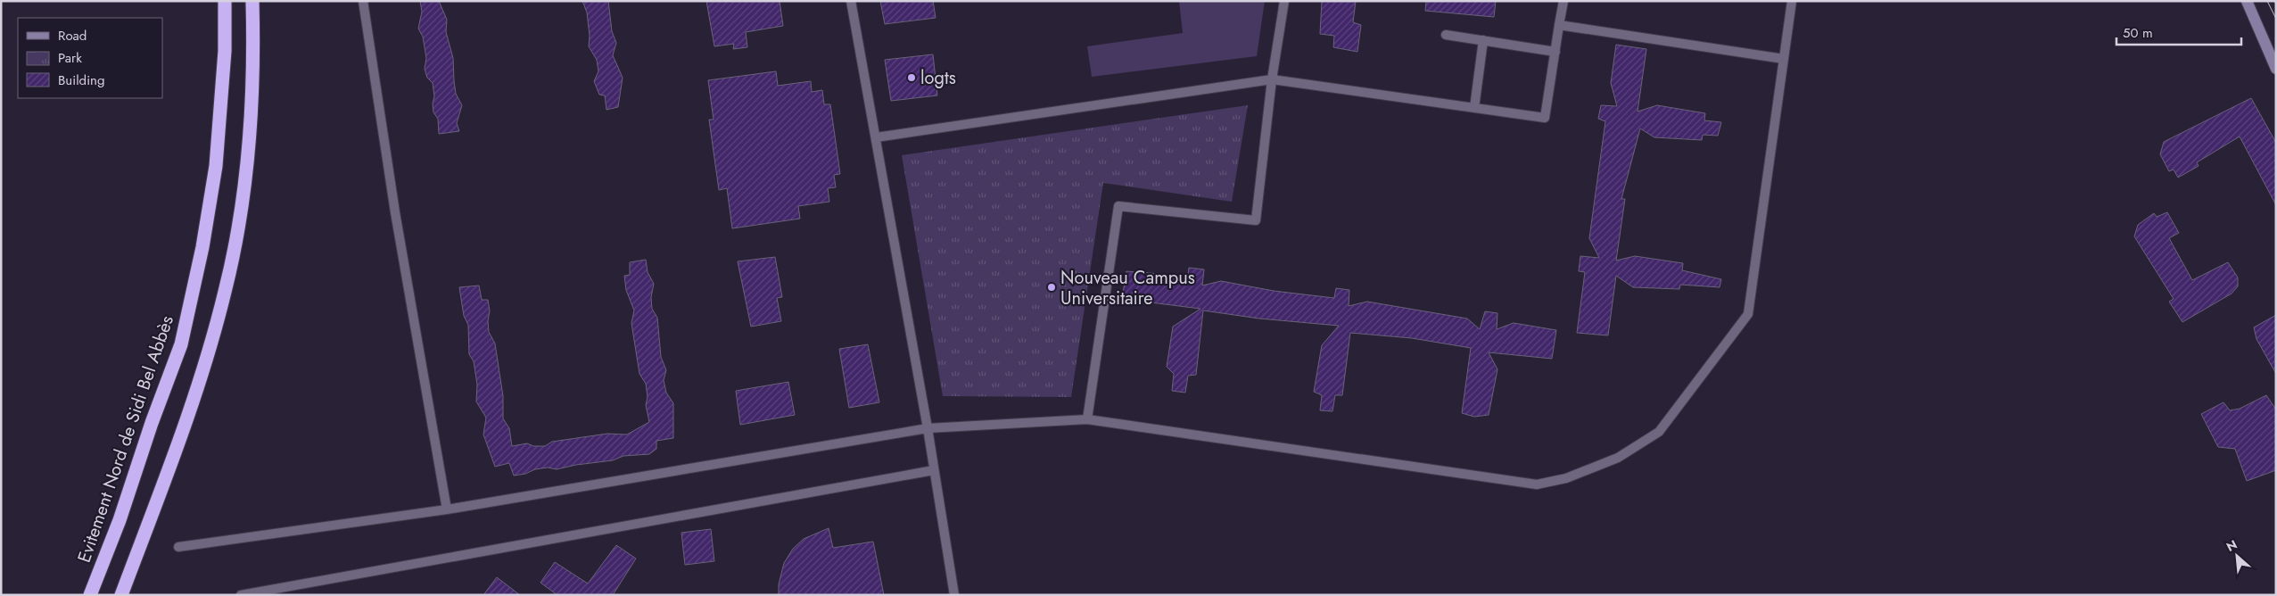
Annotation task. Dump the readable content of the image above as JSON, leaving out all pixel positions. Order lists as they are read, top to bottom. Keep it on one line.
{"streets":{"highway":["Evitement Nord de Sidi Bel Abbès"]},"places":["logts","Nouveau Campus Universitaire"],"legend":["Road","Park","Building"],"scale_bar":"50 m","north":"top left"}
